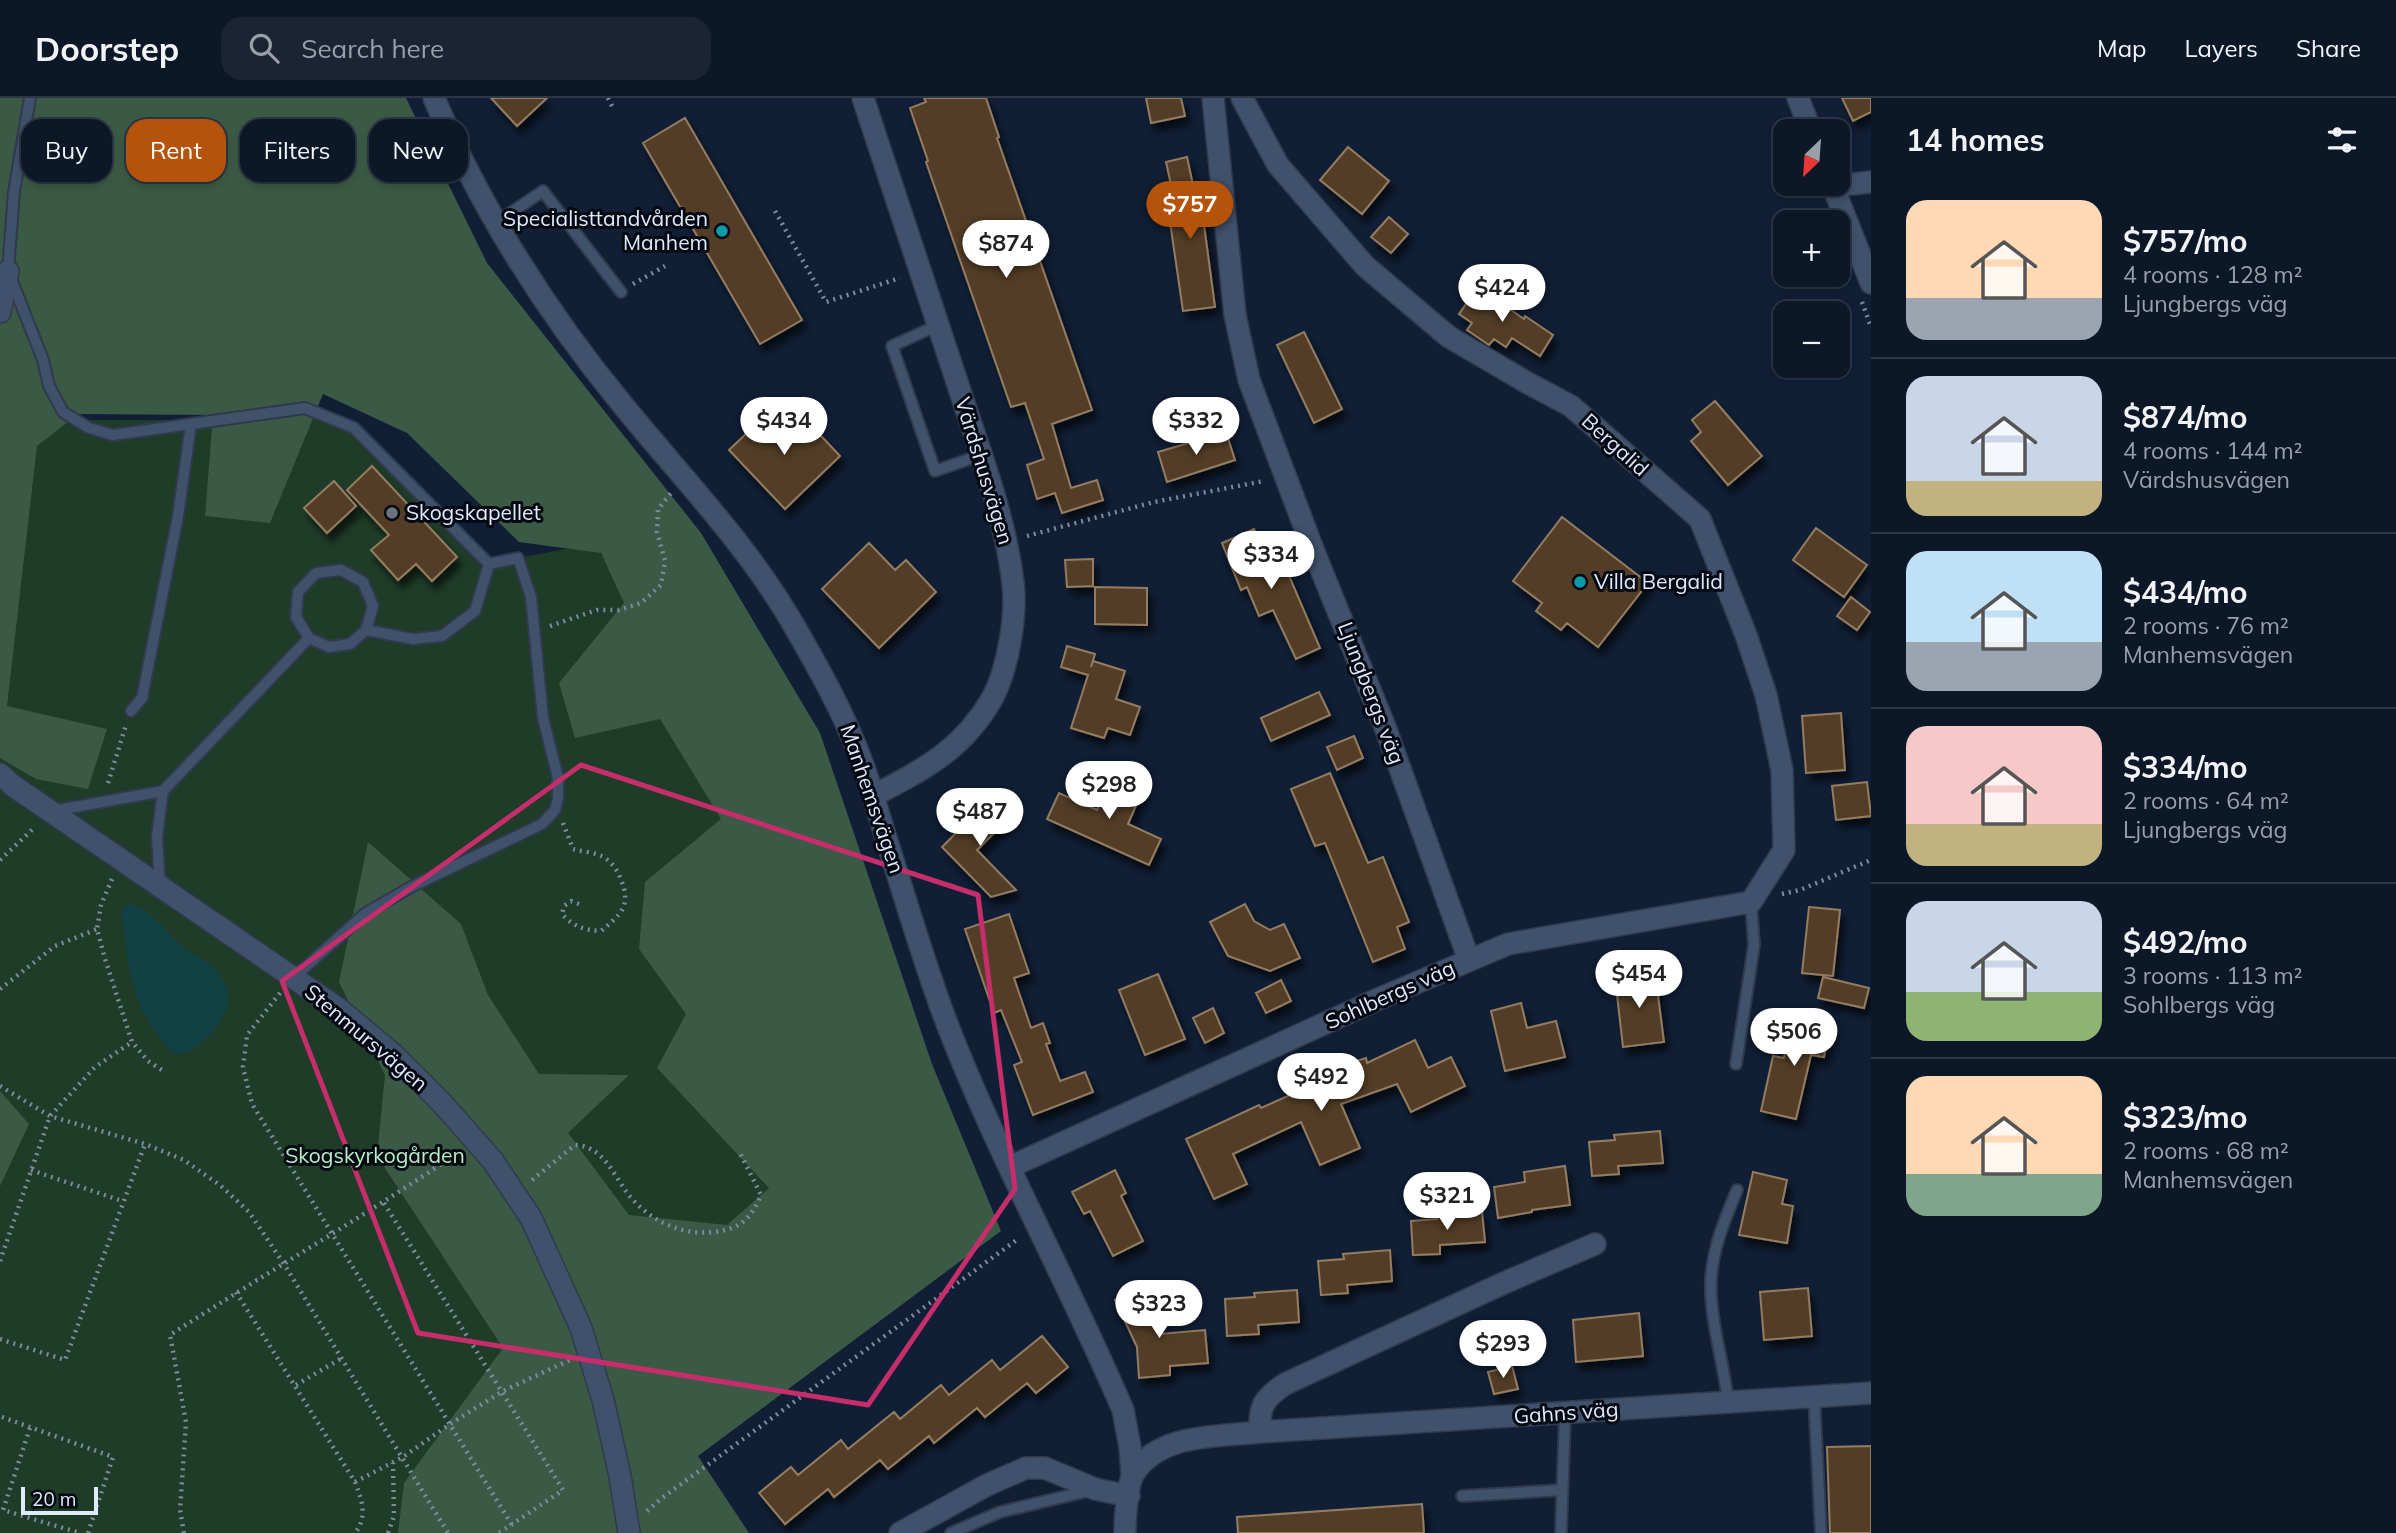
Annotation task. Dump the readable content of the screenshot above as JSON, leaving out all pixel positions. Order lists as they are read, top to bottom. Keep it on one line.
{"streets":{"street":["Bergalid","Värdshusvägen","Ljungbergs väg","Manhemsvägen","Sohlbergs väg","Stenmursvägen","Gahns väg"]},"crossings":[["Bergalid","Sohlbergs väg"],["Värdshusvägen","Manhemsvägen"],["Ljungbergs väg","Sohlbergs väg"],["Manhemsvägen","Sohlbergs väg"],["Manhemsvägen","Gahns väg"]],"parks":["Skogskyrkogården"],"places":["Specialisttandvården Manhem","Skogskapellet","Villa Bergalid"],"scale_bar":"20 m","north":"bottom left","page":{"header":"Doorstep","search":"Search here","nav":["Map","Layers","Share"],"heading":"14 homes","map_buttons":["+","−"],"chip":["Buy","Rent","Filters","New"],"price":["$757","$874","$424","$434","$332","$334","$298","$487","$454","$506","$492","$321","$323","$293"],"list":[{"name":"$757/mo","note":"4 rooms · 128 m² · Ljungbergs väg"},{"name":"$874/mo","note":"4 rooms · 144 m² · Värdshusvägen"},{"name":"$434/mo","note":"2 rooms · 76 m² · Manhemsvägen"},{"name":"$334/mo","note":"2 rooms · 64 m² · Ljungbergs väg"},{"name":"$492/mo","note":"3 rooms · 113 m² · Sohlbergs väg"},{"name":"$323/mo","note":"2 rooms · 68 m² · Manhemsvägen"}],"scale":"20 m"}}
